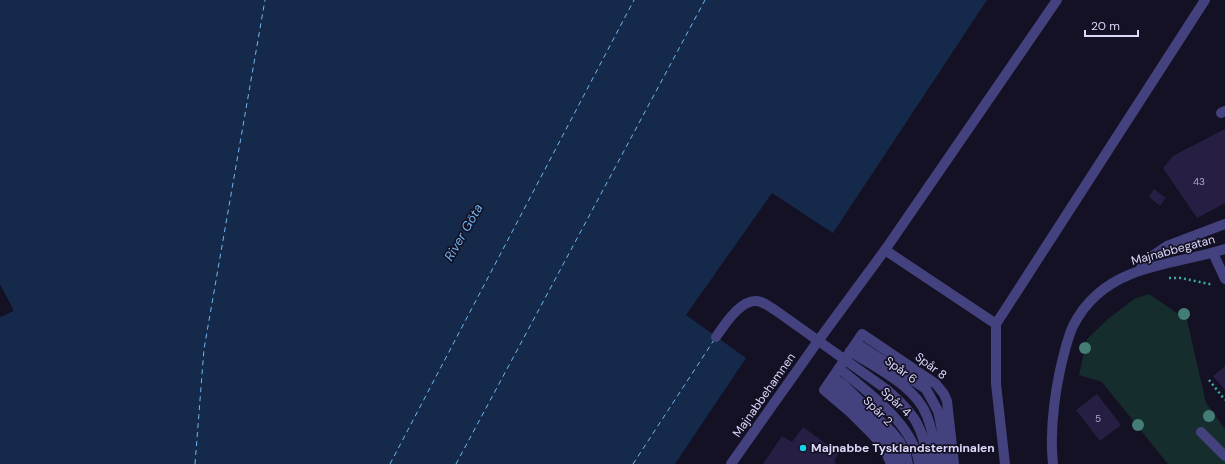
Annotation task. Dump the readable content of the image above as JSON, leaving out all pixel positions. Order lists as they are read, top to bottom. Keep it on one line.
{"streets":{"street":["Majnabbegatan","Spår 8","Spår 6","Majnabbehamnen","Spår 4","Spår 2"]},"crossings":[["Spår 8","Spår 6"],["Spår 4","Spår 2"]],"water":["River Göta"],"places":["Majnabbe Tysklandsterminalen"],"house_numbers":["43","5"],"scale_bar":"20 m"}
